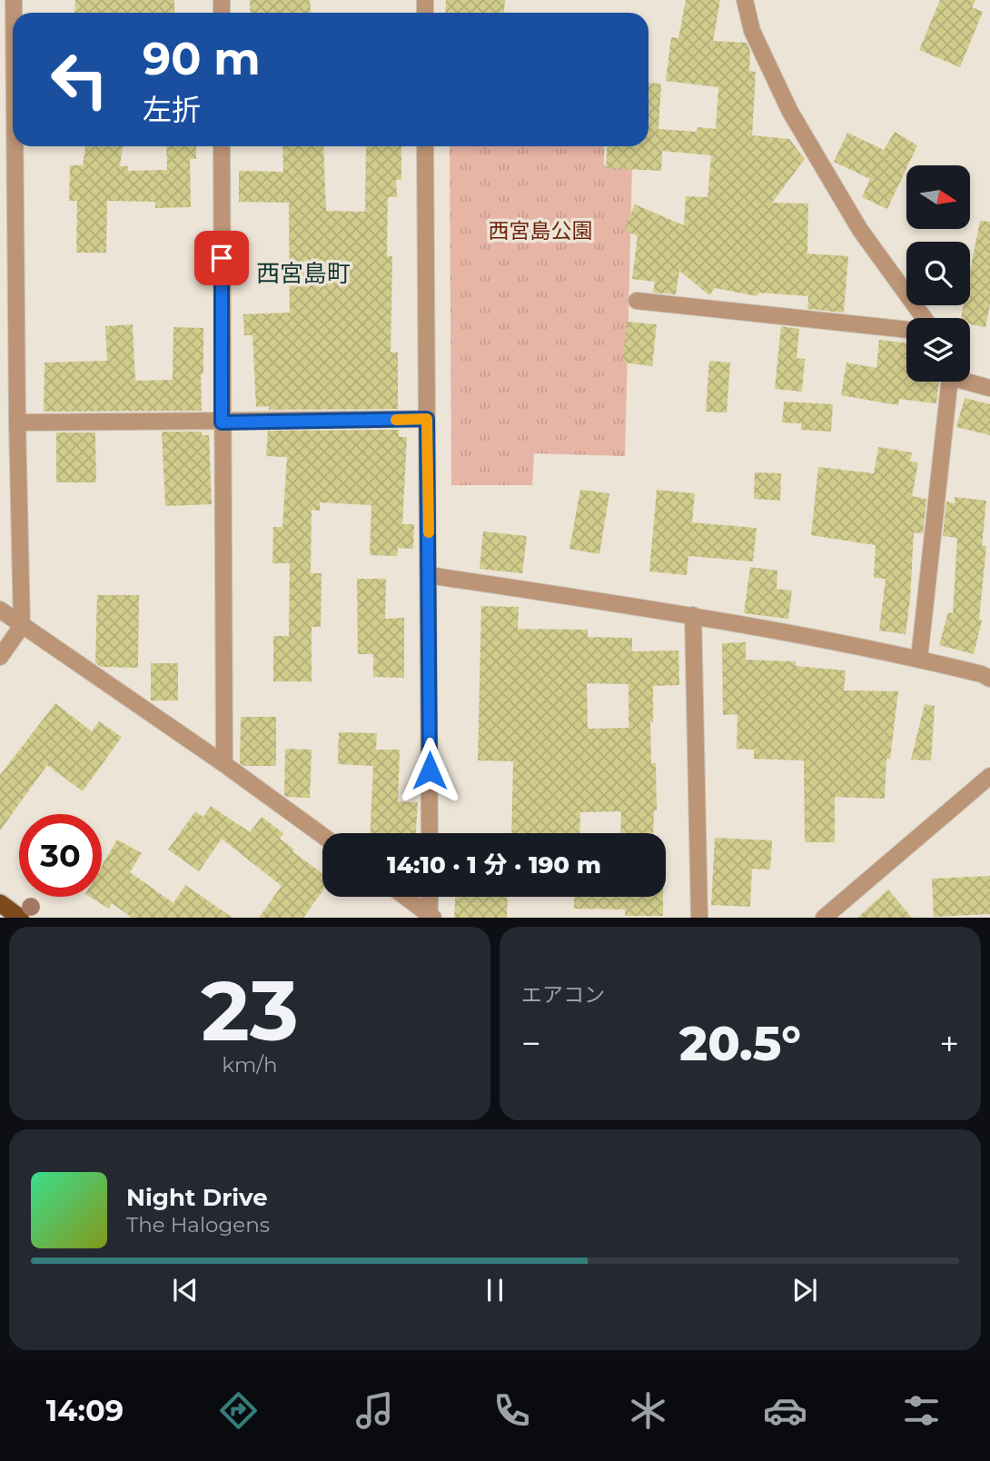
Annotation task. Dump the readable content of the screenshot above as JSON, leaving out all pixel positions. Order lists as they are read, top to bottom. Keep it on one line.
{"districts":["西宮島町"],"parks":["西宮島公園"],"north":"right","page":{"turn":["90 m","左折"],"limit":"30","trip":"14:10 · 1 分 · 190 m","tile":[["23","km/h"],"エアコン"],"heat":["−","20.5°","+"],"song":["Night Drive","The Halogens"],"tabs":"14:09"}}
